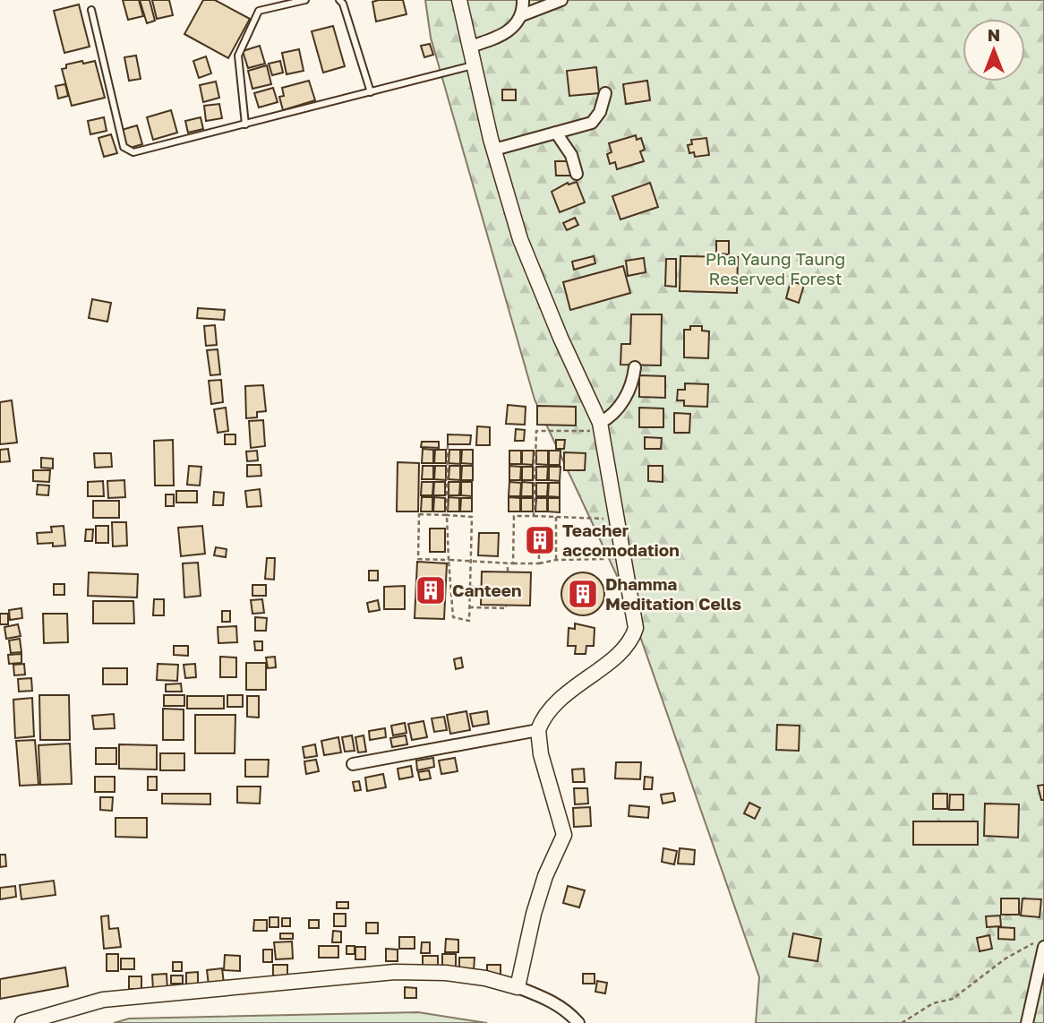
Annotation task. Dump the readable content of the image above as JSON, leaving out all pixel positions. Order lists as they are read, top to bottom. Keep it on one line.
{"parks":["Pha Yaung Taung Reserved Forest"],"places":{"building":["Teacher accomodation","Canteen","Dhamma Meditation Cells"]},"north":"top"}
